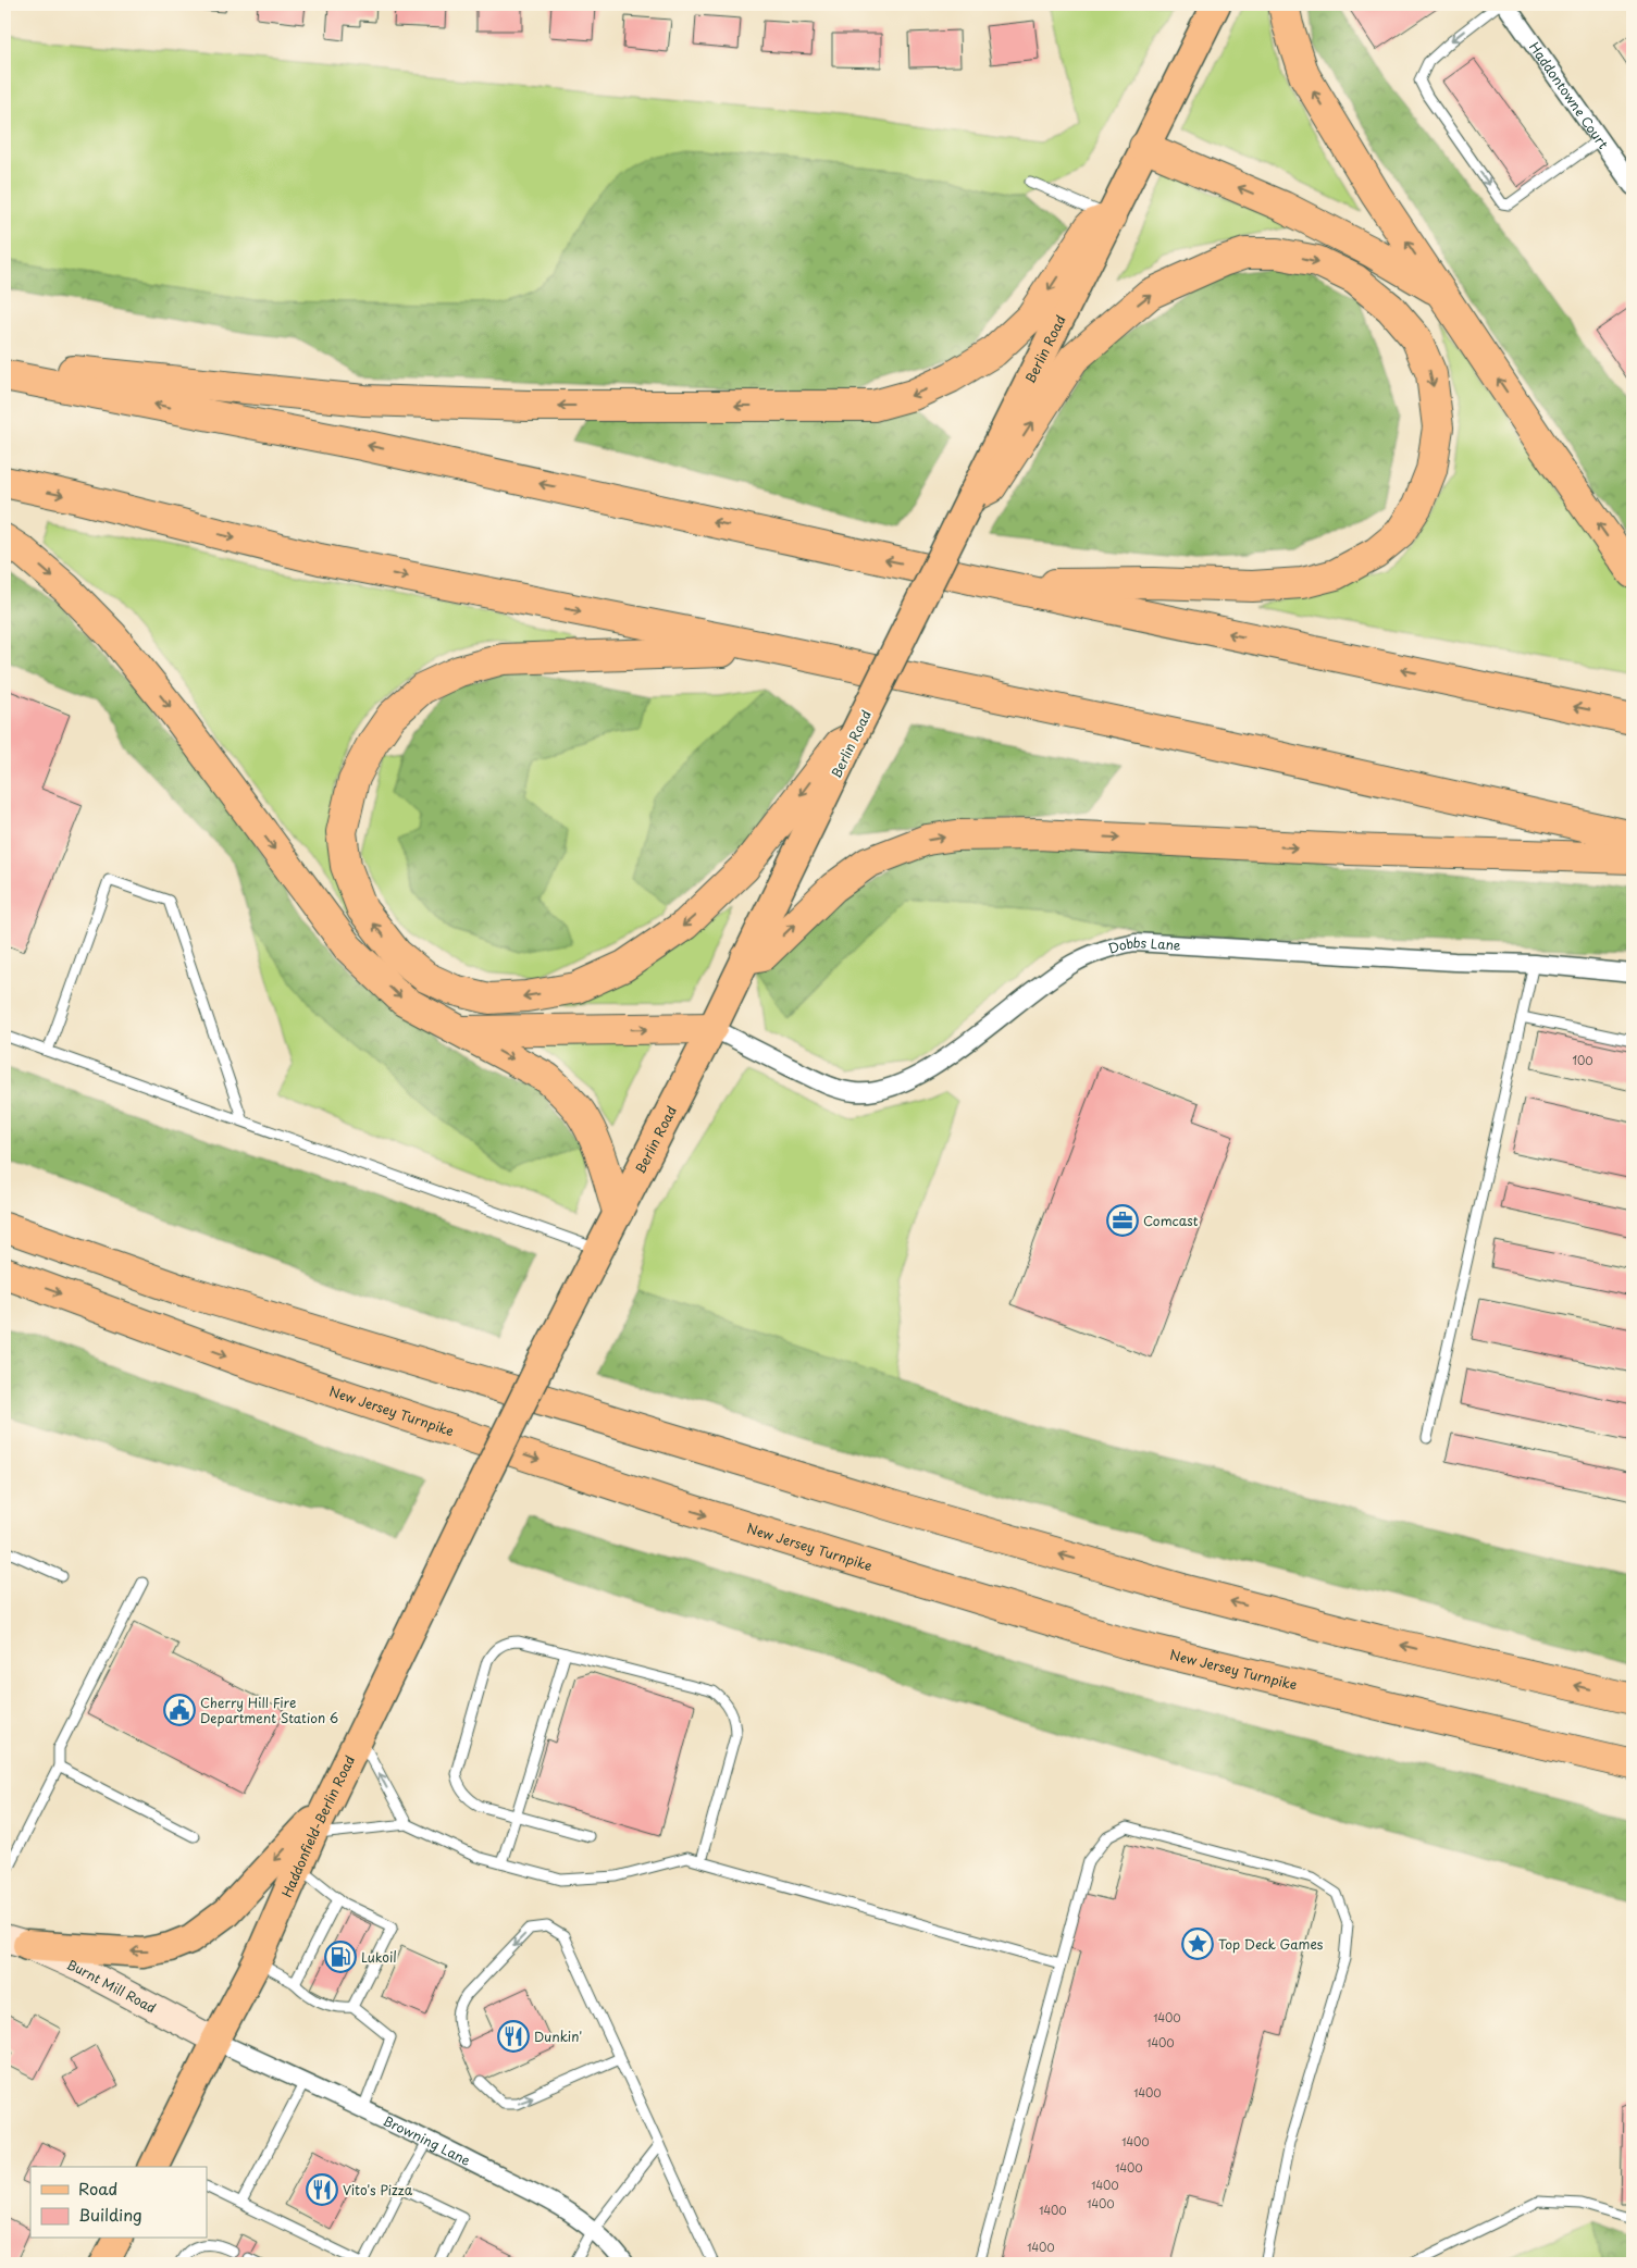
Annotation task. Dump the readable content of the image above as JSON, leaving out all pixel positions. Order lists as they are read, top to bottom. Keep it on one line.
{"streets":{"highway":["New Jersey Turnpike"],"main road":["Berlin Road","Haddonfield-Berlin Road","Burnt Mill Road"],"street":["Haddontowne Court","Dobbs Lane","Browning Lane"]},"crossings":[["Berlin Road","Dobbs Lane"],["Berlin Road","Haddonfield-Berlin Road"],["Haddonfield-Berlin Road","Burnt Mill Road"],["Haddonfield-Berlin Road","Browning Lane"],["Burnt Mill Road","Browning Lane"]],"places":{"office":["Comcast"],"public building":["Cherry Hill Fire Department Station 6"],"place":["Top Deck Games"],"fuel station":["Lukoil"],"restaurant":["Dunkin'","Vito's Pizza"]},"house_numbers":["100","1400","1400","1400","1400","1400","1400","1400","1400","1400"],"legend":["Road","Building"]}
